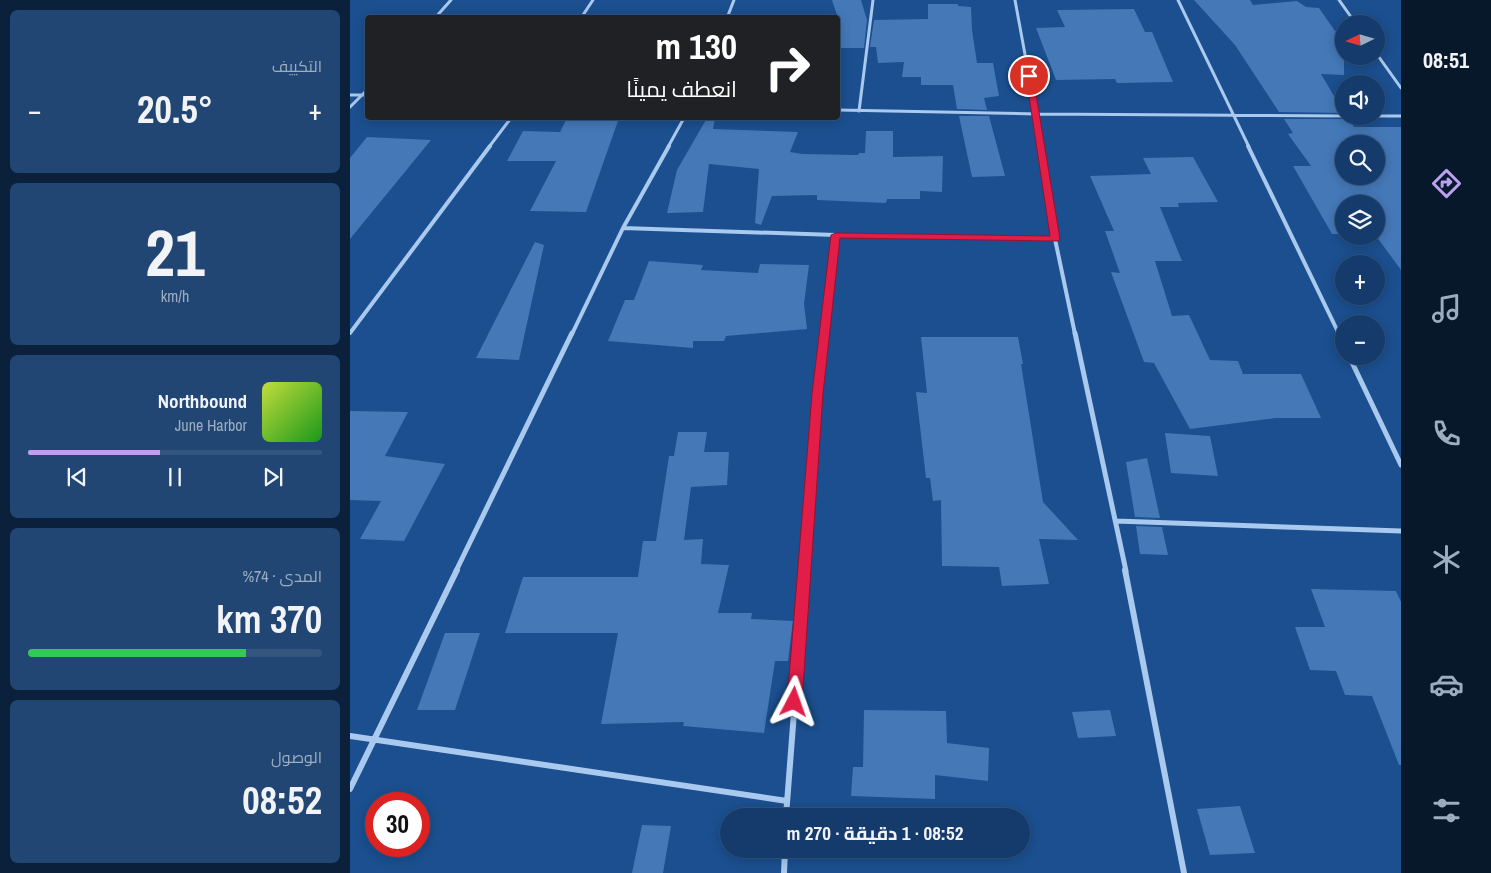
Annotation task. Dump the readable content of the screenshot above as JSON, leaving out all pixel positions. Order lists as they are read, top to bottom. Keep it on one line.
{"north":"left","page":{"tabs":"08:51","tile":["التكييف",["21","km/h"],["المدى · 74%","370 km"],["الوصول","08:52"]],"map_buttons":["+","−"],"turn":["130 m","انعطف يمينًا"],"heat":["−","20.5°","+"],"song":["Northbound","June Harbor"],"limit":"30","trip":"08:52 · 1 دقيقة · 270 m"}}
